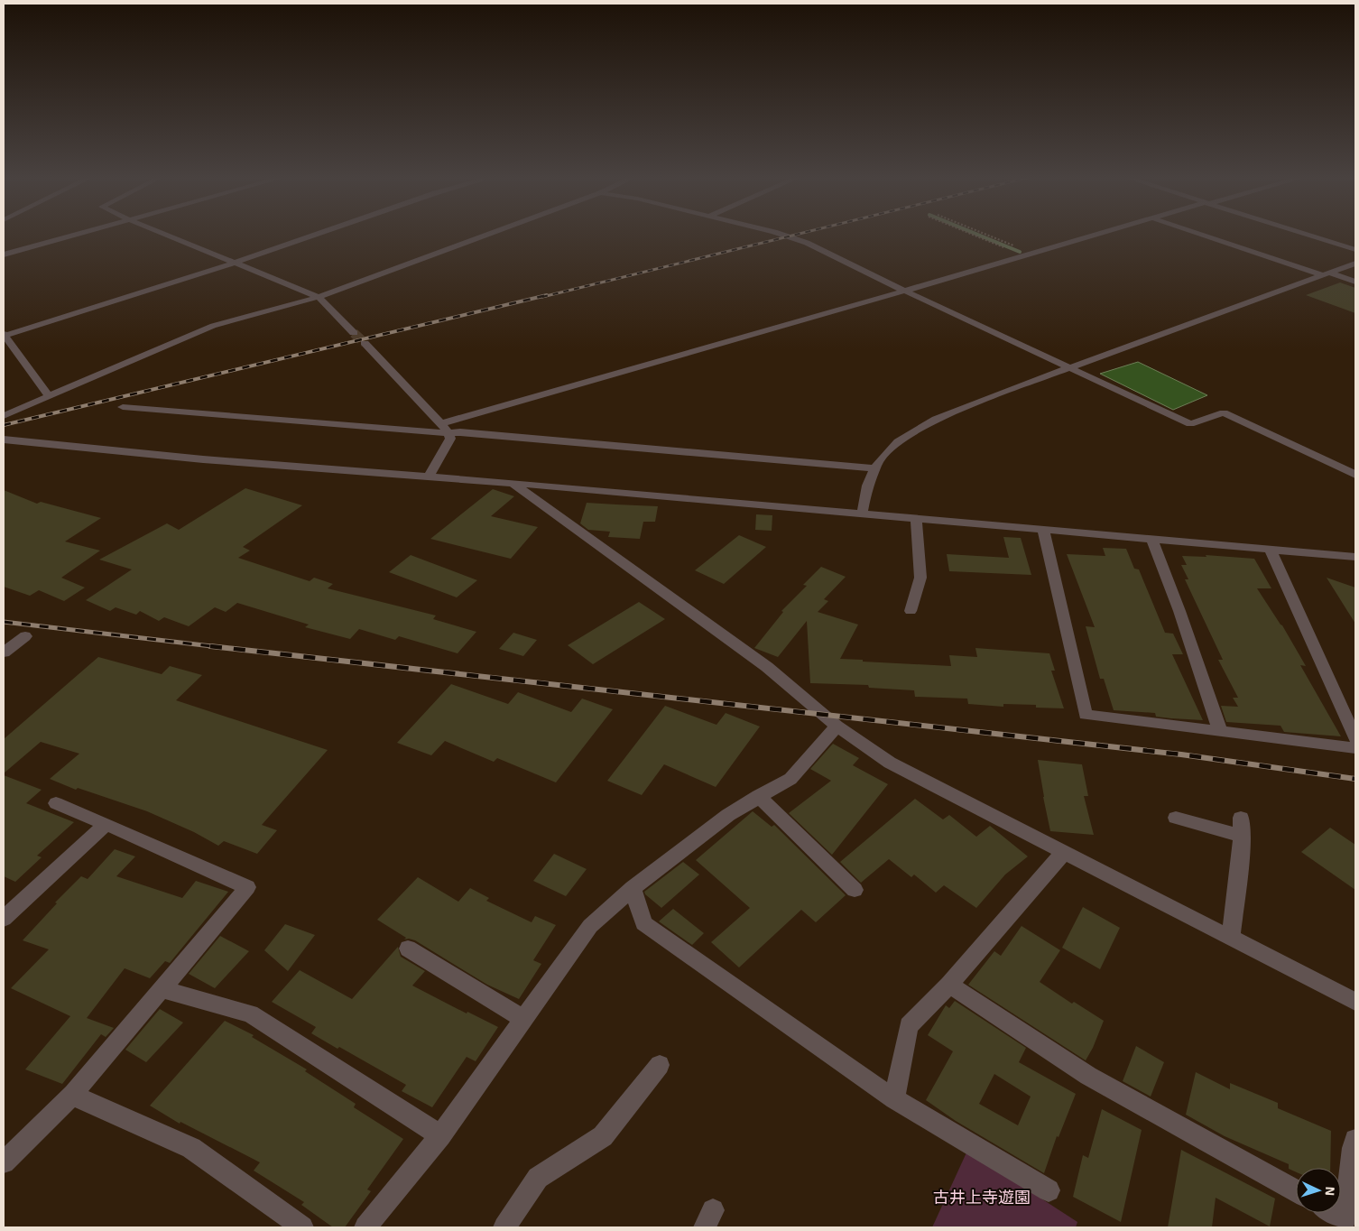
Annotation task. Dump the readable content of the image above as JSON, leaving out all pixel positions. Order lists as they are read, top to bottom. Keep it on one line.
{"parks":["古井上寺遊園"],"north":"right"}
